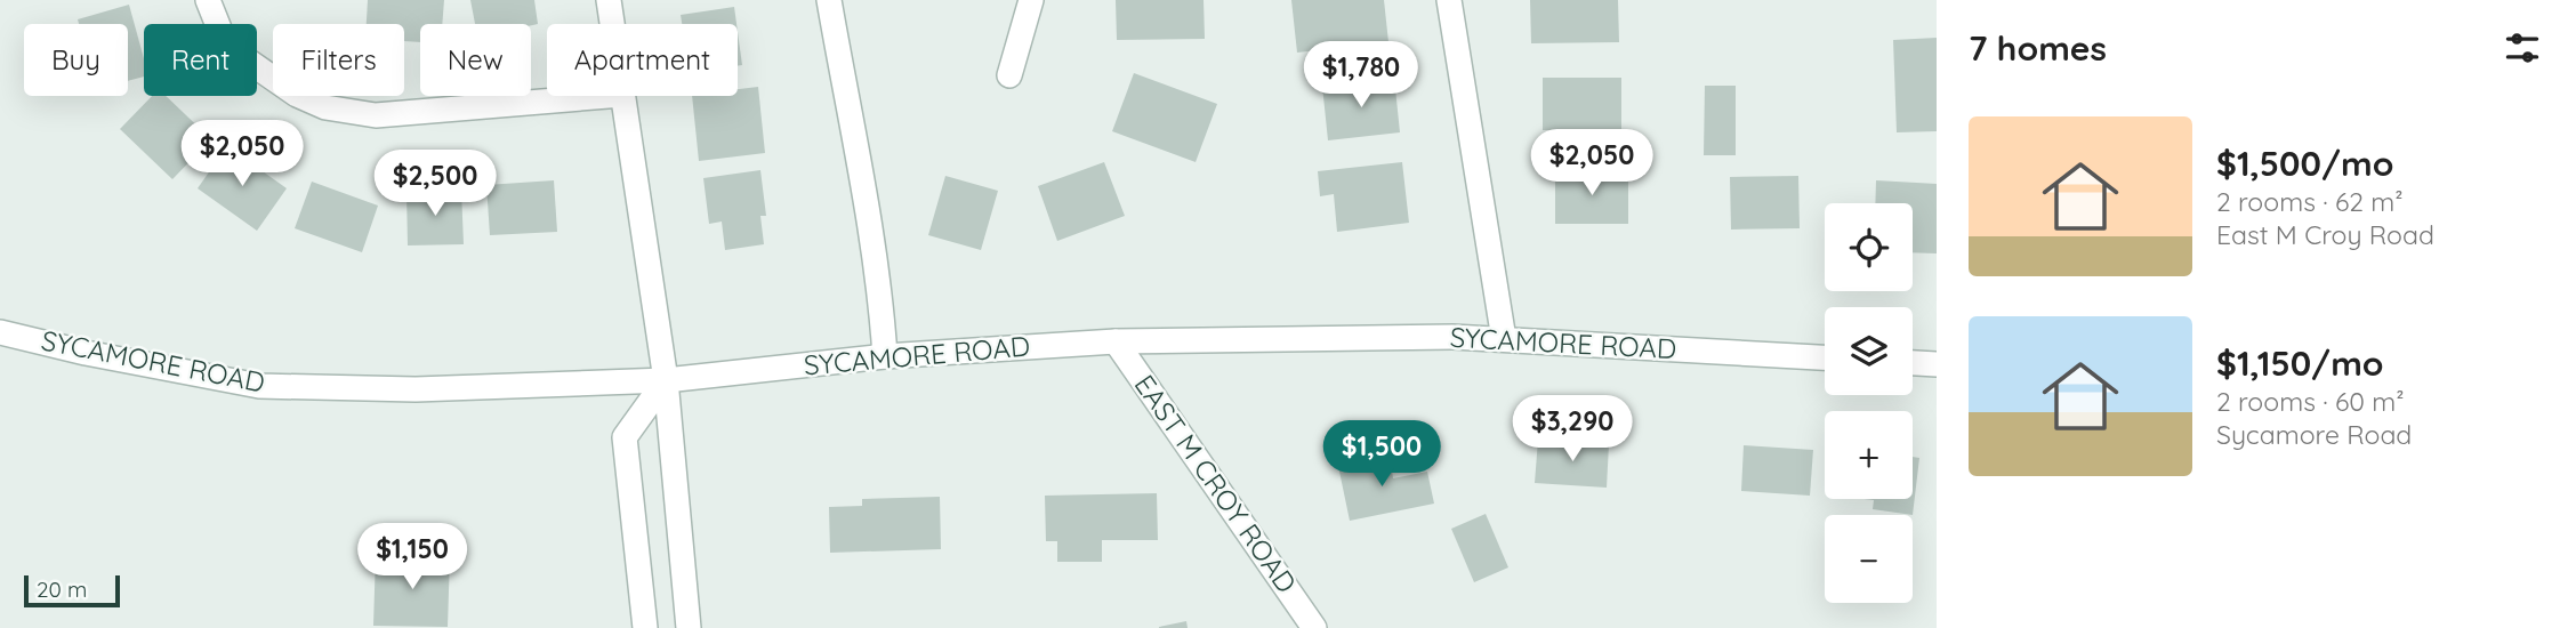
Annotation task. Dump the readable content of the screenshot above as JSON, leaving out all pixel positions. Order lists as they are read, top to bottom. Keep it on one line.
{"streets":{"street":["SYCAMORE ROAD","EAST M CROY ROAD"]},"crossings":[["SYCAMORE ROAD","EAST M CROY ROAD"]],"scale_bar":"20 m","page":{"heading":"7 homes","chip":["Buy","Rent","Filters","New","Apartment"],"price":["$1,780","$2,050","$2,050","$2,500","$3,290","$1,500","$1,150"],"list":[{"name":"$1,500/mo","note":"2 rooms · 62 m² · East M Croy Road"},{"name":"$1,150/mo","note":"2 rooms · 60 m² · Sycamore Road"}],"map_buttons":["+","−"],"scale":"20 m"}}
